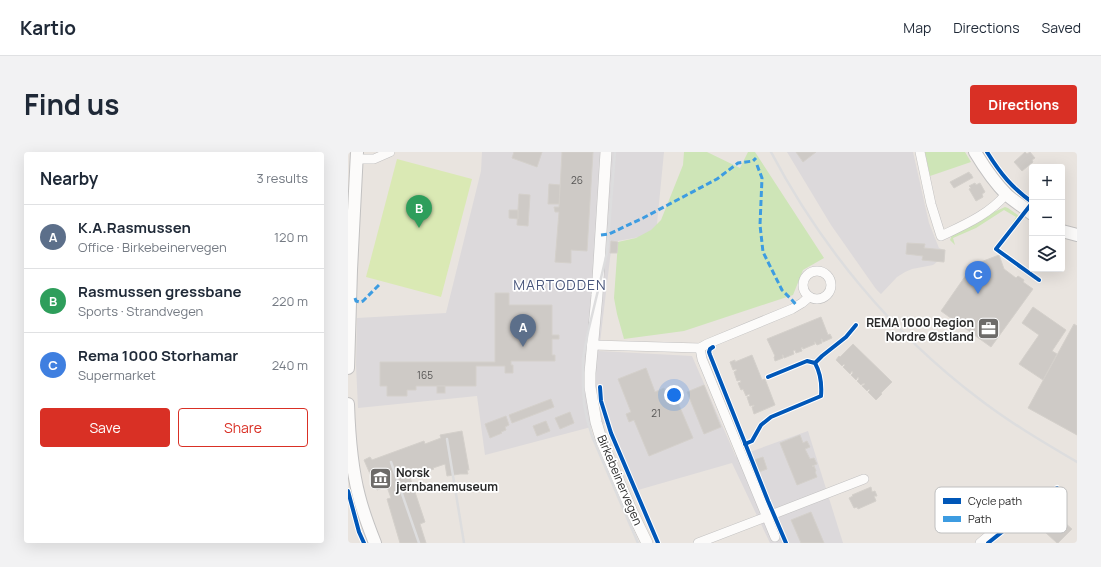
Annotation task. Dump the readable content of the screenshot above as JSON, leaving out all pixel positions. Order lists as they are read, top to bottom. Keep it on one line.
{"streets":{"street":["Birkebeinervegen"]},"districts":["MARTODDEN"],"places":{"office":["REMA 1000 Region Nordre Østland"],"museum":["Norsk jernbanemuseum"]},"house_numbers":["26","165","21"],"legend":["Cycle path","Path"],"page":{"header":"Kartio","nav":["Map","Directions","Saved"],"title":"Find us","buttons":["Directions",["Save","Share"]],"heading":["Nearby","3 results"],"map_buttons":["+","−"],"pins":["B","C","A"],"list":[{"mark":"A","name":"K.A.Rasmussen","note":"Office · Birkebeinervegen","value":"120 m"},{"mark":"B","name":"Rasmussen gressbane","note":"Sports · Strandvegen","value":"220 m"},{"mark":"C","name":"Rema 1000 Storhamar","note":"Supermarket","value":"240 m"}]}}
